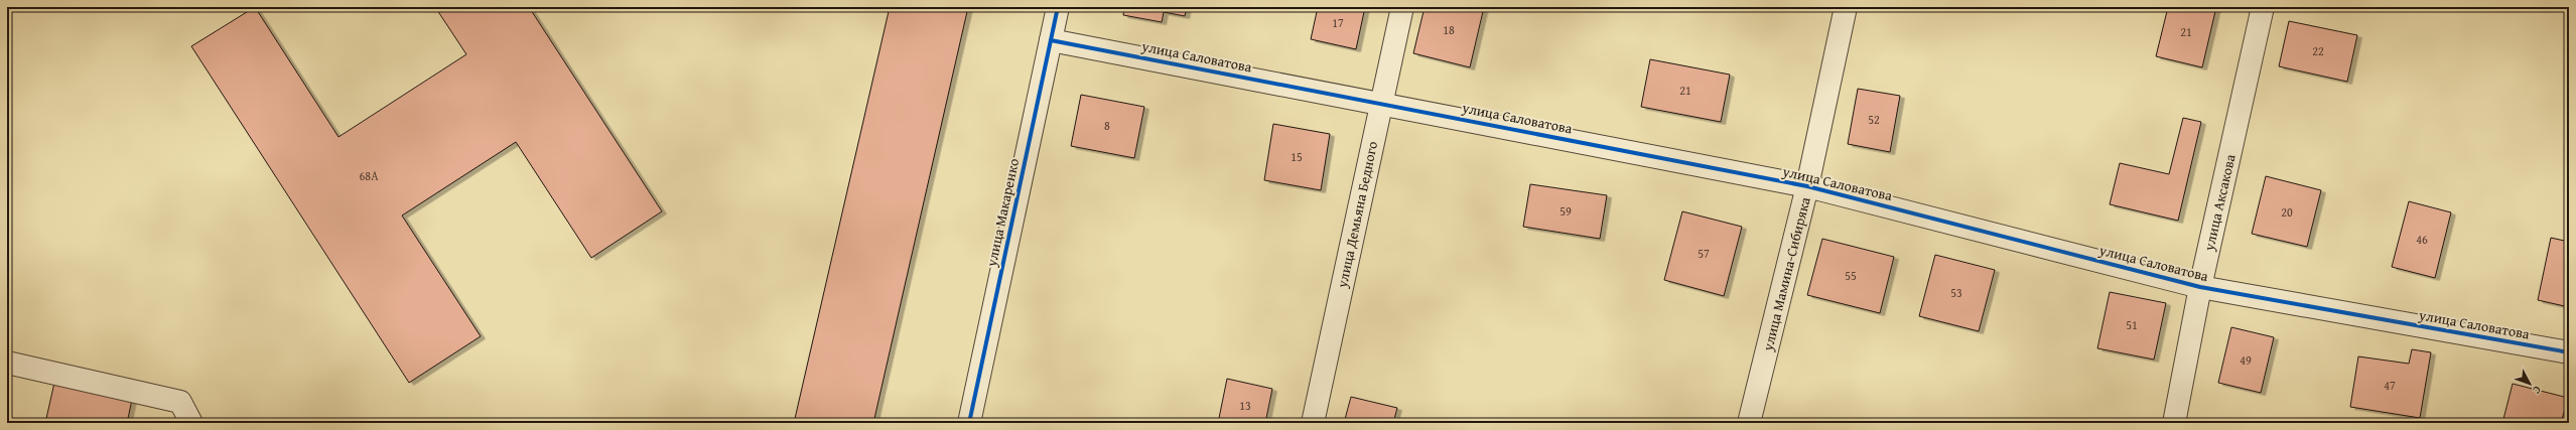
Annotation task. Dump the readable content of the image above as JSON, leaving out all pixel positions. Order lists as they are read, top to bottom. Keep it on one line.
{"streets":{"street":["улица Саловатова","улица Аксакова","улица Макаренко","улица Демьяна Бедного","улица Мамина-Сибиряка"]},"crossings":[["улица Саловатова","улица Аксакова"],["улица Саловатова","улица Макаренко"],["улица Саловатова","улица Демьяна Бедного"],["улица Саловатова","улица Мамина-Сибиряка"]],"house_numbers":["17","18","21","22","21","52","8","15","68А","59","20","46","57","55","53","51","49","47","13"],"north":"bottom right"}
